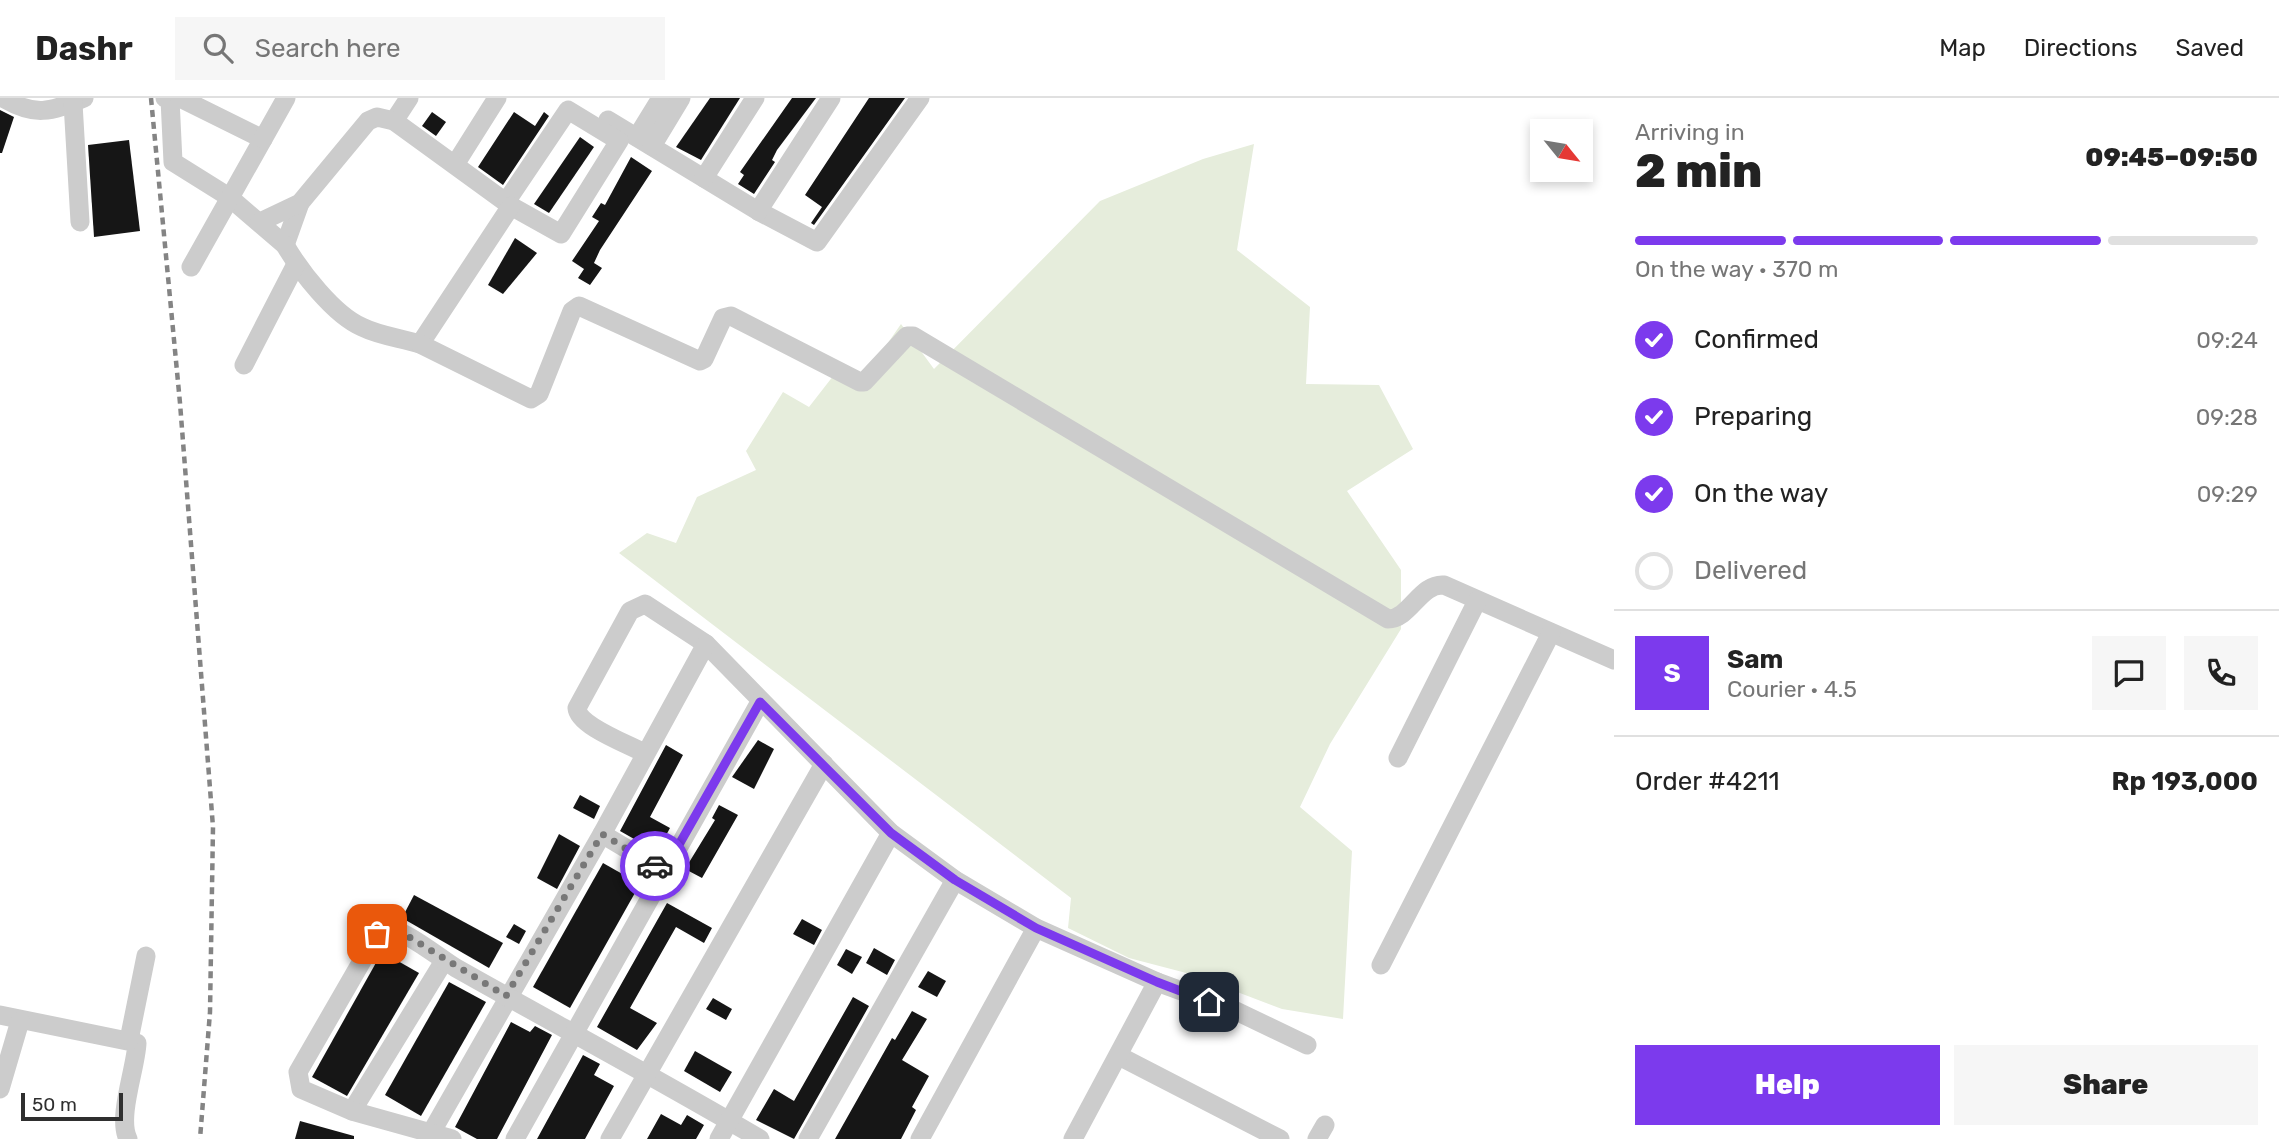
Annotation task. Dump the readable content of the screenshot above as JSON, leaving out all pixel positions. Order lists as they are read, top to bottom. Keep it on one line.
{"scale_bar":"50 m","north":"bottom right","page":{"header":"Dashr","search":"Search here","nav":["Map","Directions","Saved"],"heading":["2 min","Arriving in","09:45–09:50"],"panel":["Sam","Courier · 4.5","Order #4211","Rp 193,000"],"bar":"On the way · 370 m","list":[["Confirmed","09:24"],["Preparing","09:28"],["On the way","09:29"],"Delivered"],"round":"S","buttons":["Help","Share"],"scale":"50 m"}}
